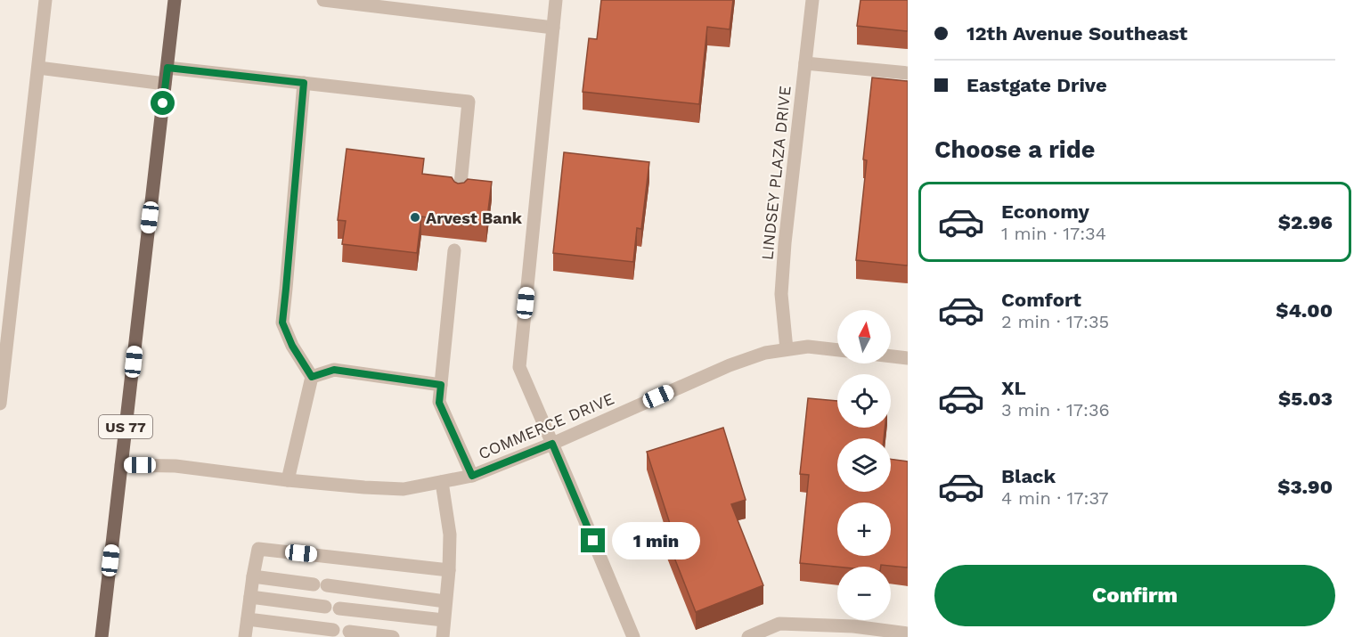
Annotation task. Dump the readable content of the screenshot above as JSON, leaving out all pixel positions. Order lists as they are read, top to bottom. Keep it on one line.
{"streets":{"main road":["US 77"],"street":["LINDSEY PLAZA DRIVE","COMMERCE DRIVE"]},"crossings":[["LINDSEY PLAZA DRIVE","COMMERCE DRIVE"],["COMMERCE DRIVE","US 77"]],"places":["Arvest Bank"],"north":"top","page":{"banner":["12th Avenue Southeast","Eastgate Drive"],"heading":"Choose a ride","list":[{"name":"Economy","note":"1 min · 17:34","value":"$2.96"},{"name":"Comfort","note":"2 min · 17:35","value":"$4.00"},{"name":"XL","note":"3 min · 17:36","value":"$5.03"},{"name":"Black","note":"4 min · 17:37","value":"$3.90"}],"map_buttons":["+","−"],"bubble":"1 min","buttons":"Confirm"}}
